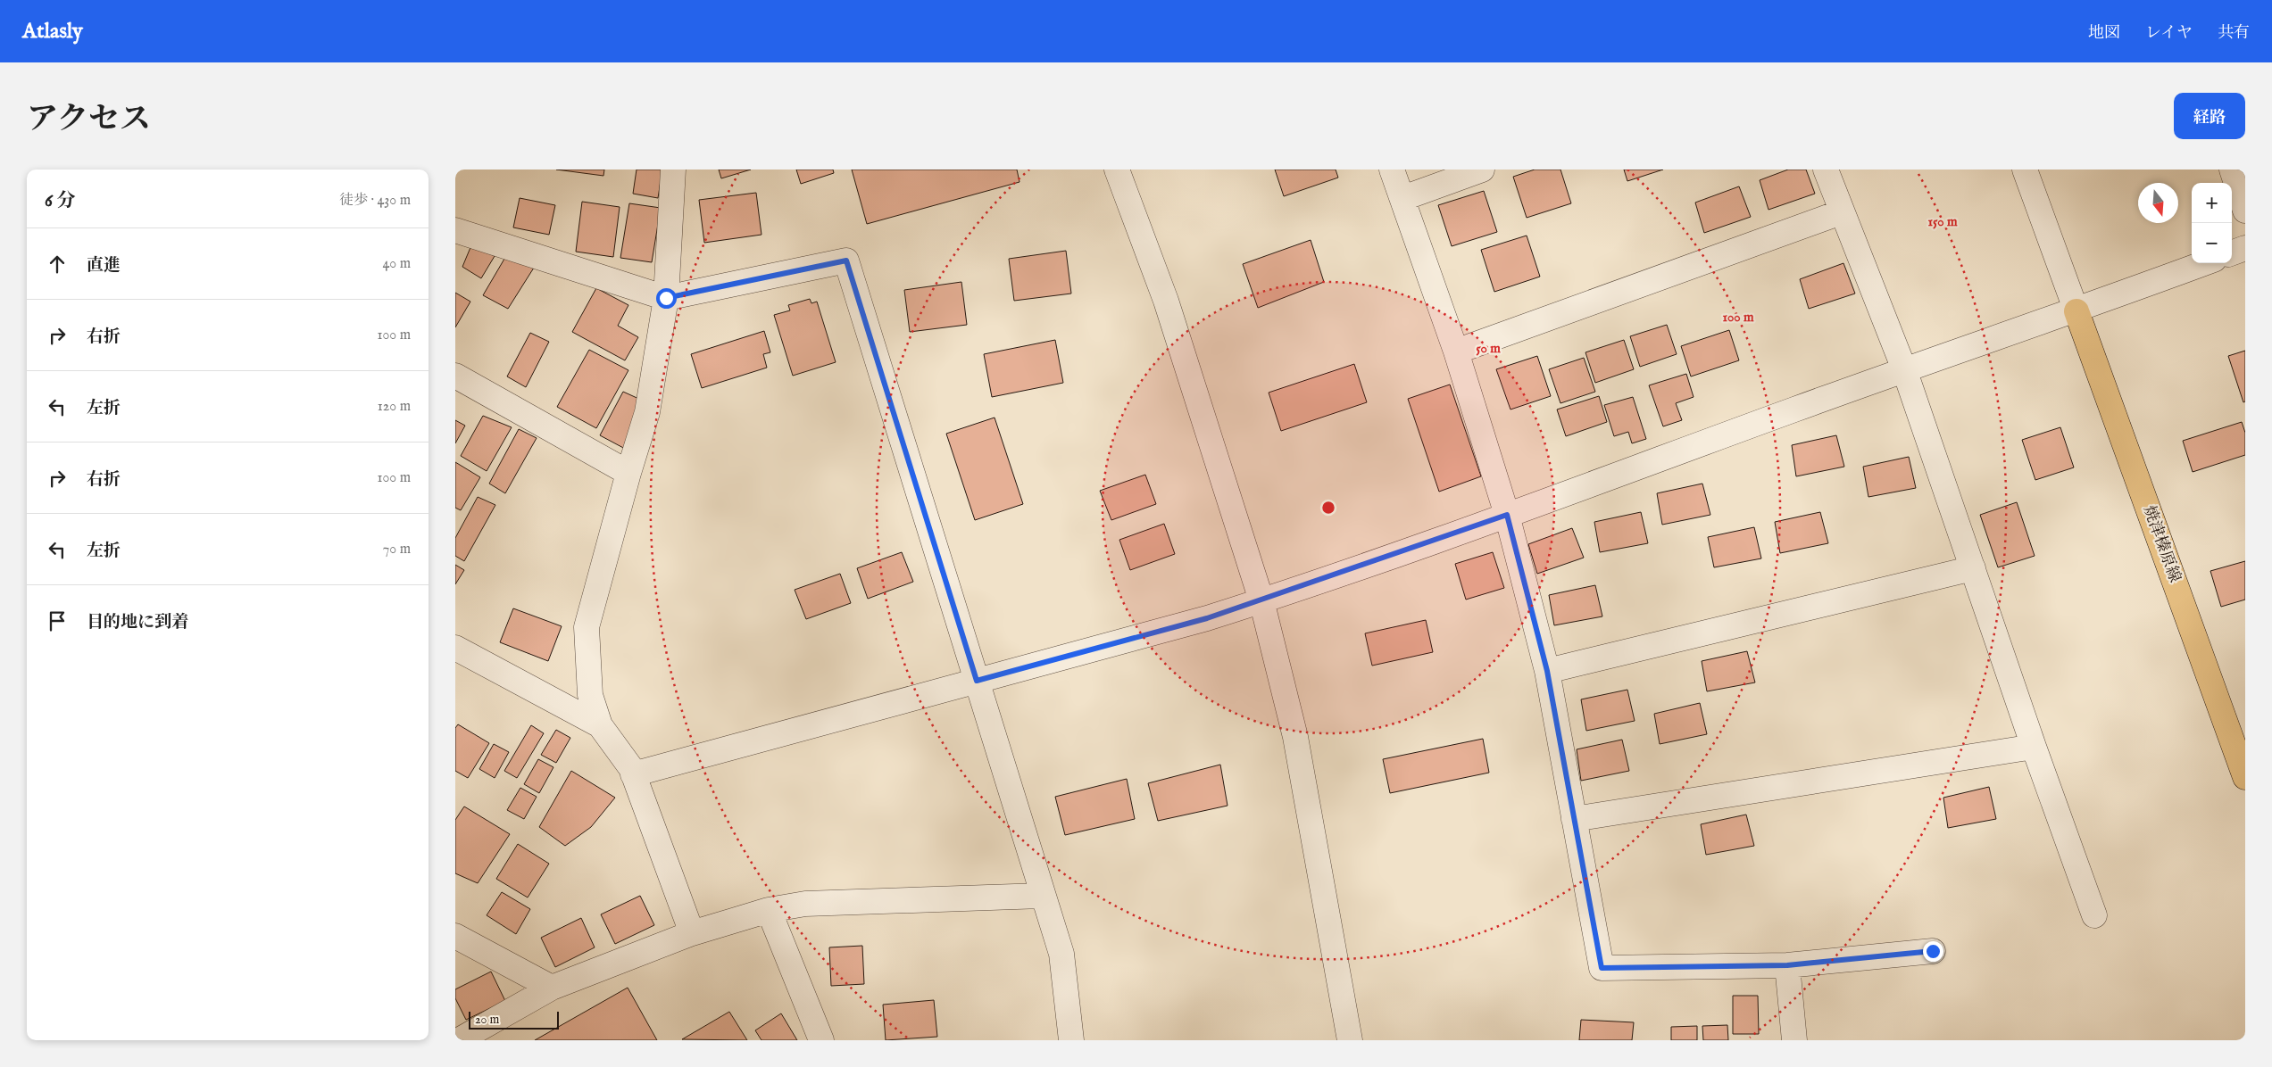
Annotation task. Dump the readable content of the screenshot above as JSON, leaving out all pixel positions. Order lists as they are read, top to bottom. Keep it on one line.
{"streets":{"main road":["焼津榛原線"]},"scale_bar":"20 m","north":"bottom","page":{"header":"Atlasly","nav":["地図","レイヤ","共有"],"title":"アクセス","buttons":"経路","heading":["6 分","徒歩 · 430 m"],"map_buttons":["+","−"],"list":[["直進","40 m"],["右折","100 m"],["左折","120 m"],["右折","100 m"],["左折","70 m"],"目的地に到着"],"scale":"20 m"},"rings":["150 m","100 m","50 m"]}
